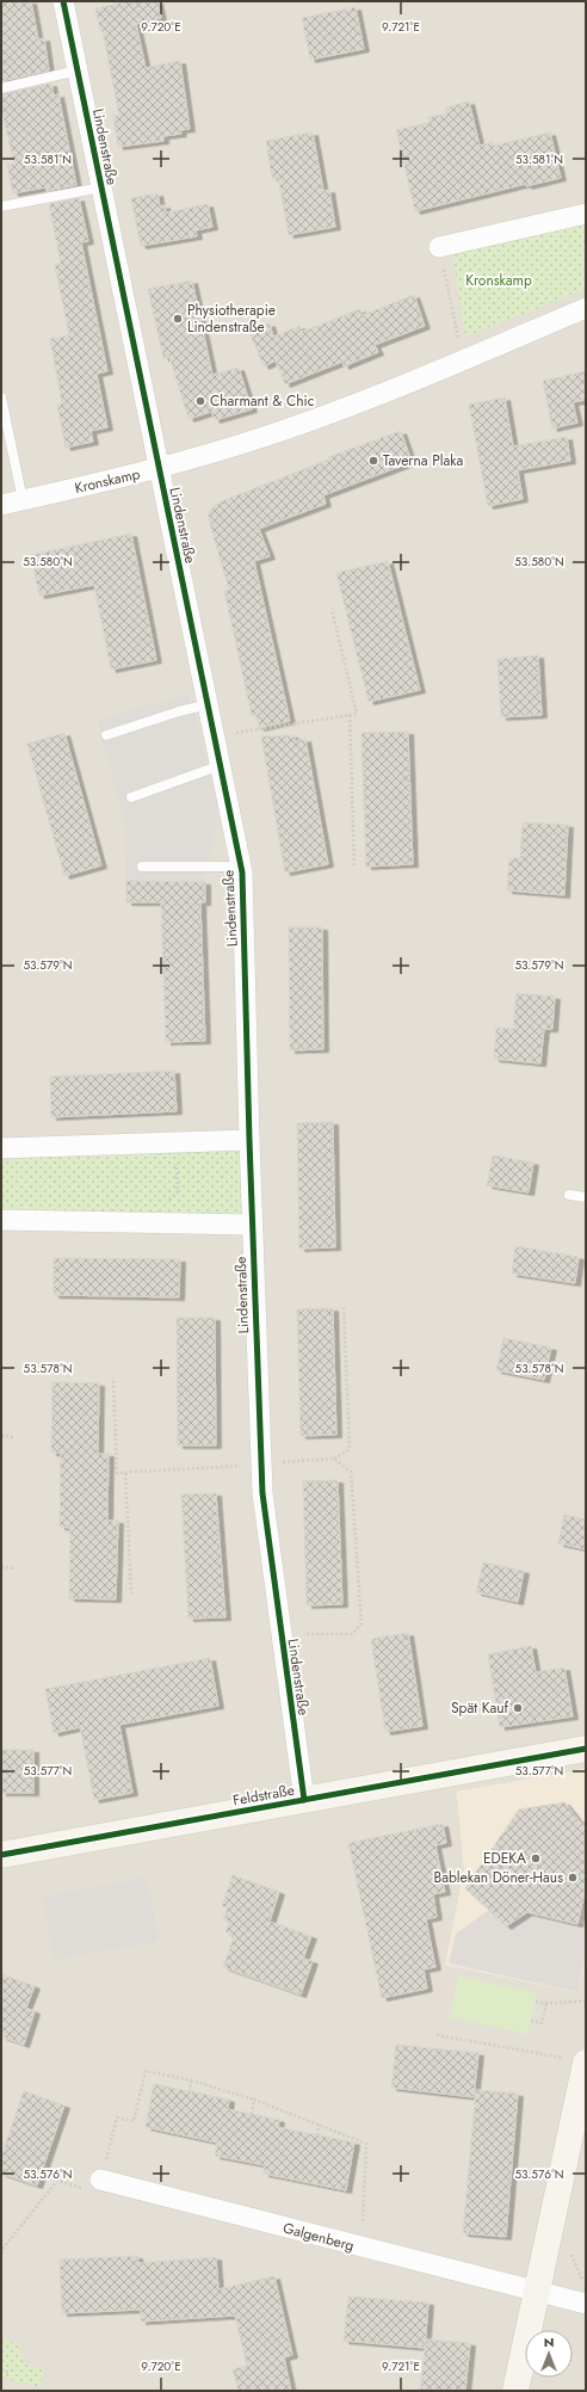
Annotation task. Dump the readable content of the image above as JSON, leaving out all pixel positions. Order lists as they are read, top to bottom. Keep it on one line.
{"streets":{"street":["Lindenstraße","Kronskamp","Feldstraße","Galgenberg"]},"crossings":[["Lindenstraße","Kronskamp"],["Lindenstraße","Feldstraße"]],"parks":["Kronskamp"],"places":["Physiotherapie Lindenstraße","Charmant & Chic","Taverna Plaka","Spät Kauf","EDEKA","Bablekan Döner-Haus"],"north":"top","coordinates":["9.720°E","9.721°E","53.581°N","53.580°N","53.579°N","53.578°N","53.577°N","53.576°N"]}
